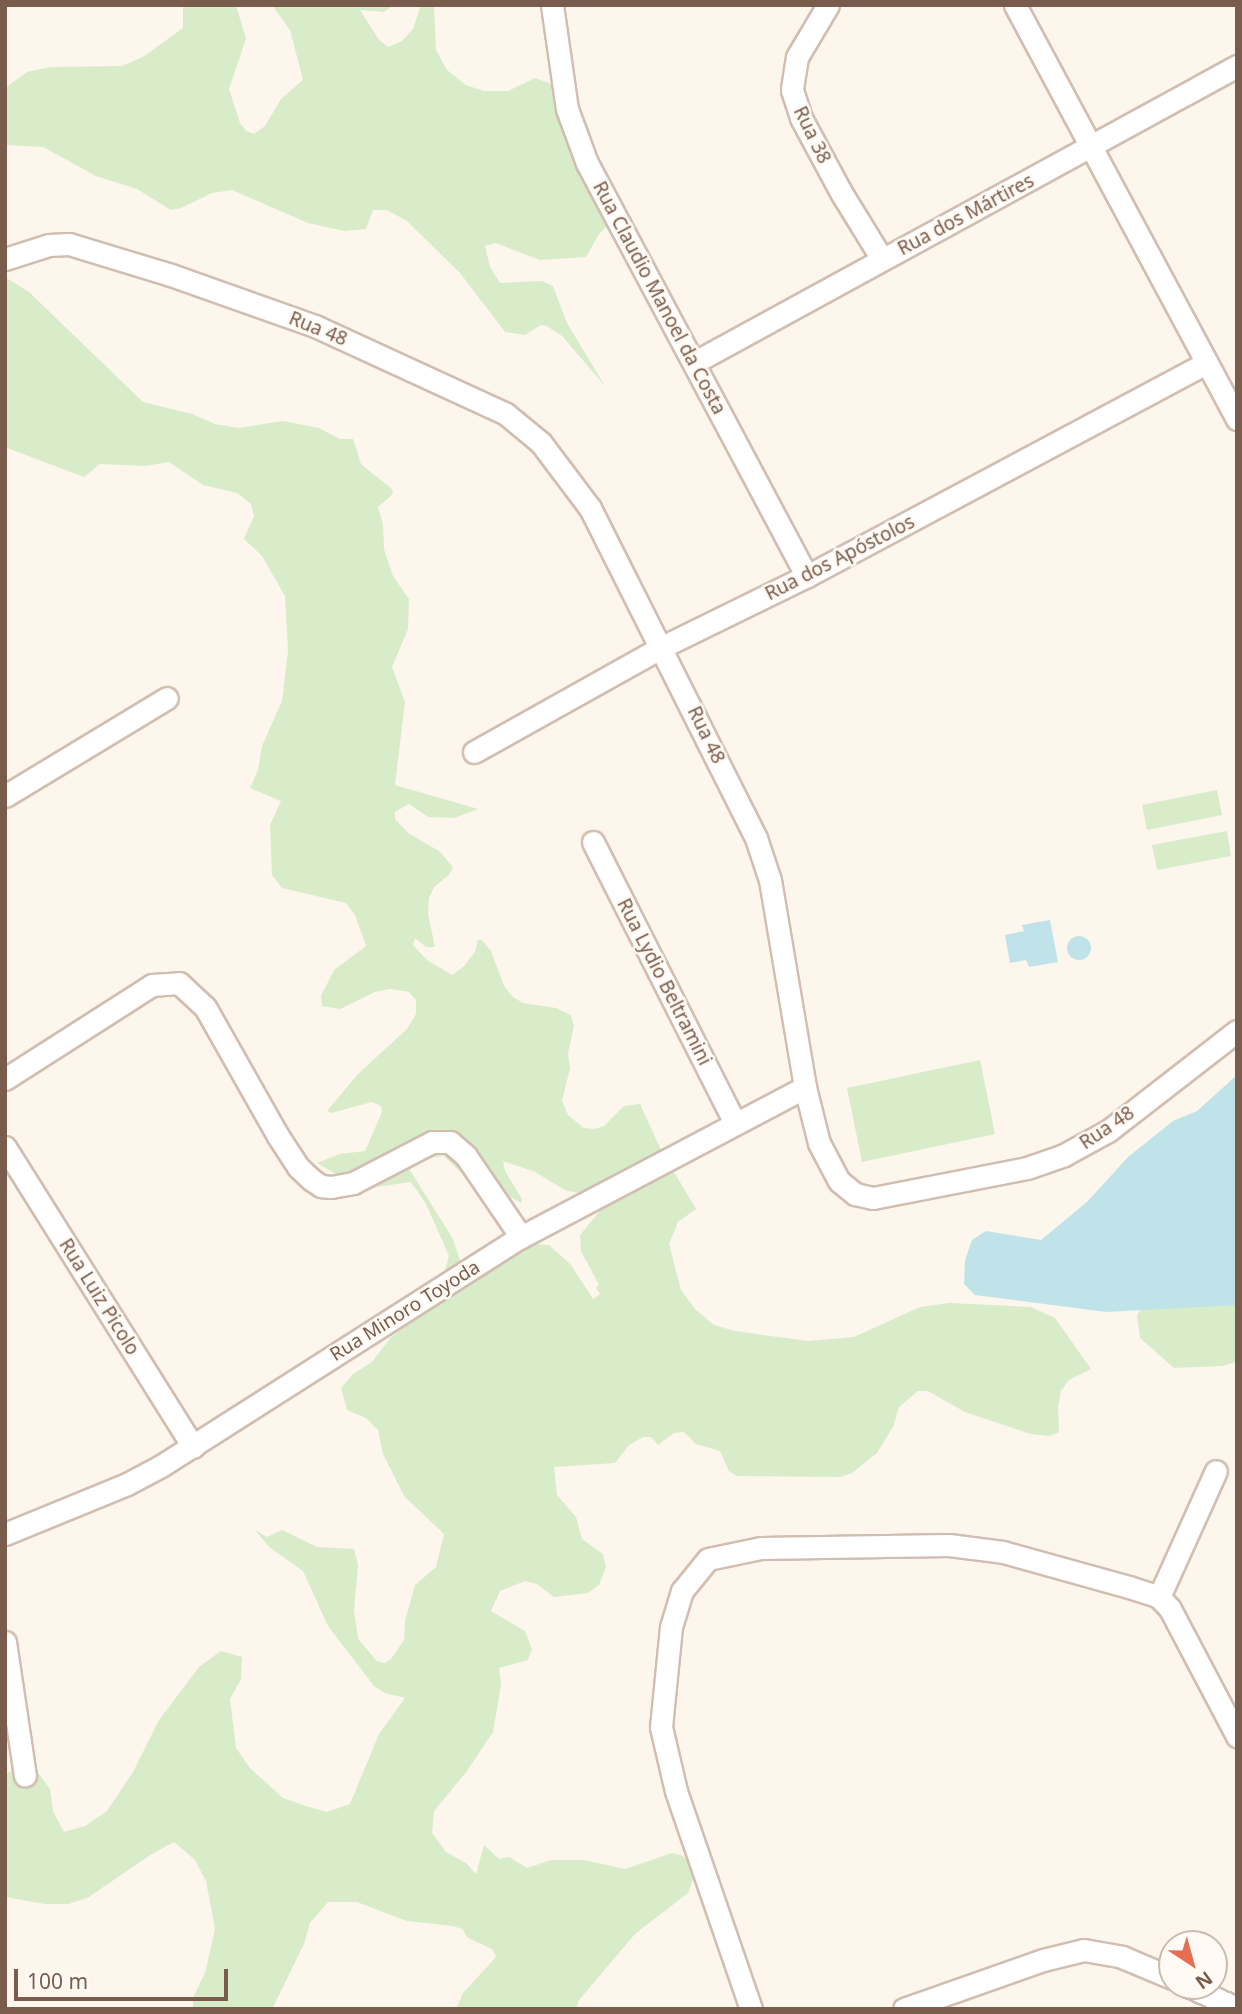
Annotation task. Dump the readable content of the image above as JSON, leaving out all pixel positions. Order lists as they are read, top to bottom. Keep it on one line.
{"streets":{"street":["Rua 38","Rua dos Mártires","Rua Claudio Manoel da Costa","Rua 48","Rua dos Apóstolos","Rua Lydio Beltramini","Rua Luiz Picolo","Rua Minoro Toyoda"]},"crossings":[["Rua 38","Rua dos Mártires"],["Rua dos Mártires","Rua Claudio Manoel da Costa"],["Rua Claudio Manoel da Costa","Rua dos Apóstolos"],["Rua 48","Rua dos Apóstolos"],["Rua 48","Rua Minoro Toyoda"],["Rua Lydio Beltramini","Rua Minoro Toyoda"],["Rua Luiz Picolo","Rua Minoro Toyoda"]],"scale_bar":"100 m","north":"bottom right"}
